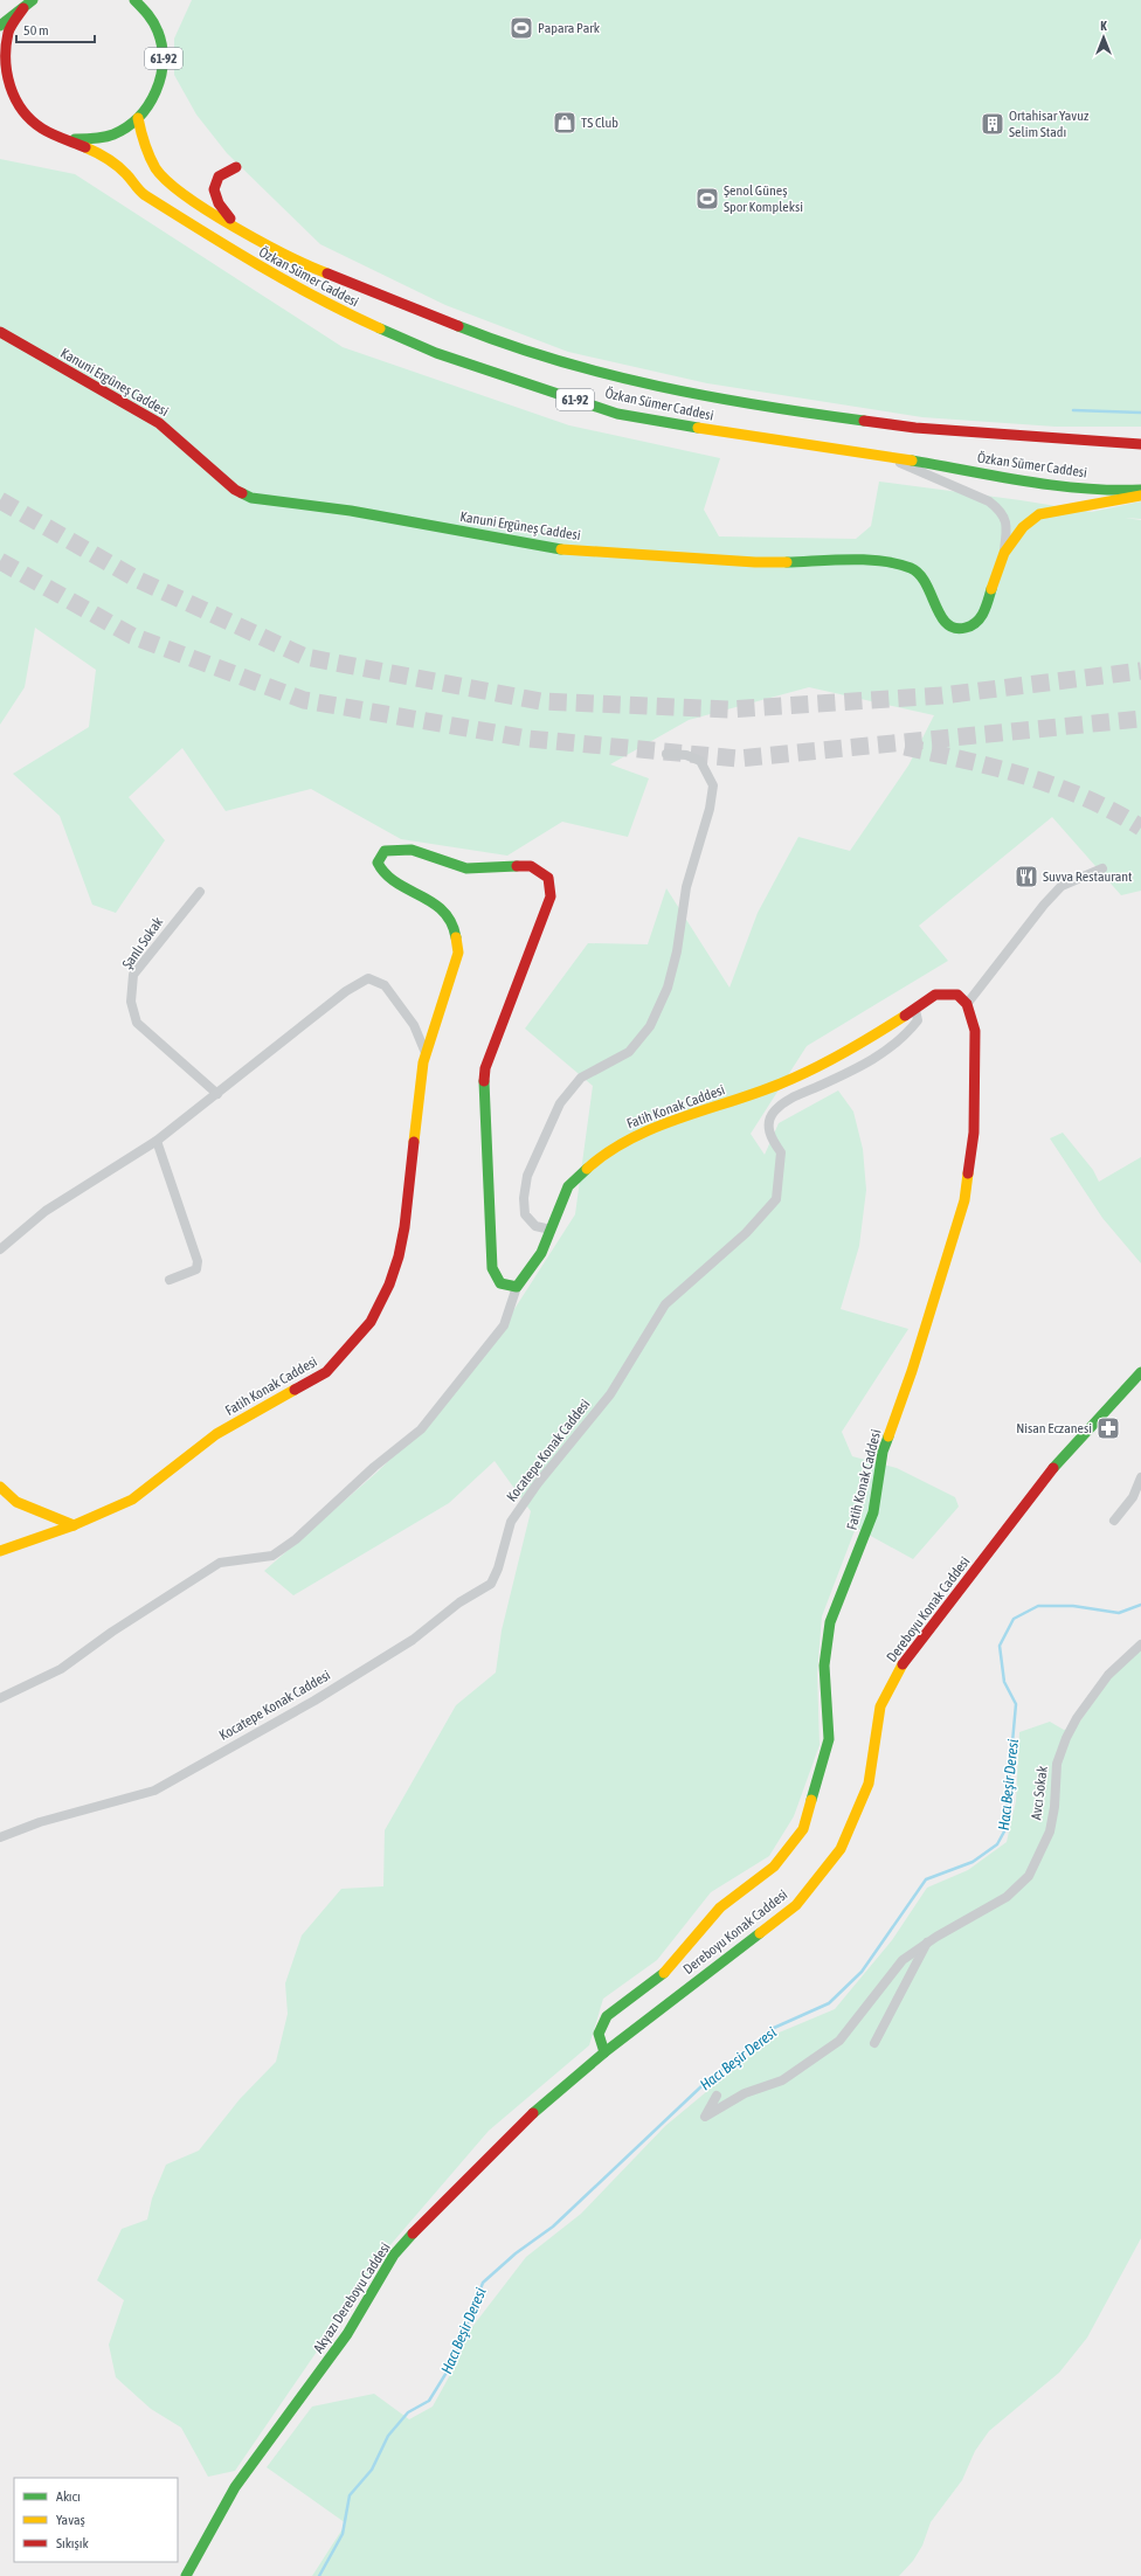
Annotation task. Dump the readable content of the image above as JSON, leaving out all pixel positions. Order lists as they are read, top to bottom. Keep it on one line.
{"streets":{"main road":["61-92","Özkan Sümer Caddesi","Kanuni Ergüneş Caddesi","Fatih Konak Caddesi","Dereboyu Konak Caddesi","Akyazı Dereboyu Caddesi"],"street":["Şanlı Sokak","Kocatepe Konak Caddesi","Avcı Sokak"]},"crossings":[["Fatih Konak Caddesi","Kocatepe Konak Caddesi"],["Fatih Konak Caddesi","Dereboyu Konak Caddesi"],["Fatih Konak Caddesi","Akyazı Dereboyu Caddesi"],["Dereboyu Konak Caddesi","Akyazı Dereboyu Caddesi"]],"water":["Hacı Beşir Deresi"],"places":{"sports":["Papara Park","Şenol Güneş Spor Kompleksi"],"shop":["TS Club"],"building":["Ortahisar Yavuz Selim Stadı"],"restaurant":["Suvva Restaurant"],"pharmacy":["Nisan Eczanesi"]},"legend":["Akıcı","Yavaş","Sıkışık"],"scale_bar":"50 m","north":"top"}
